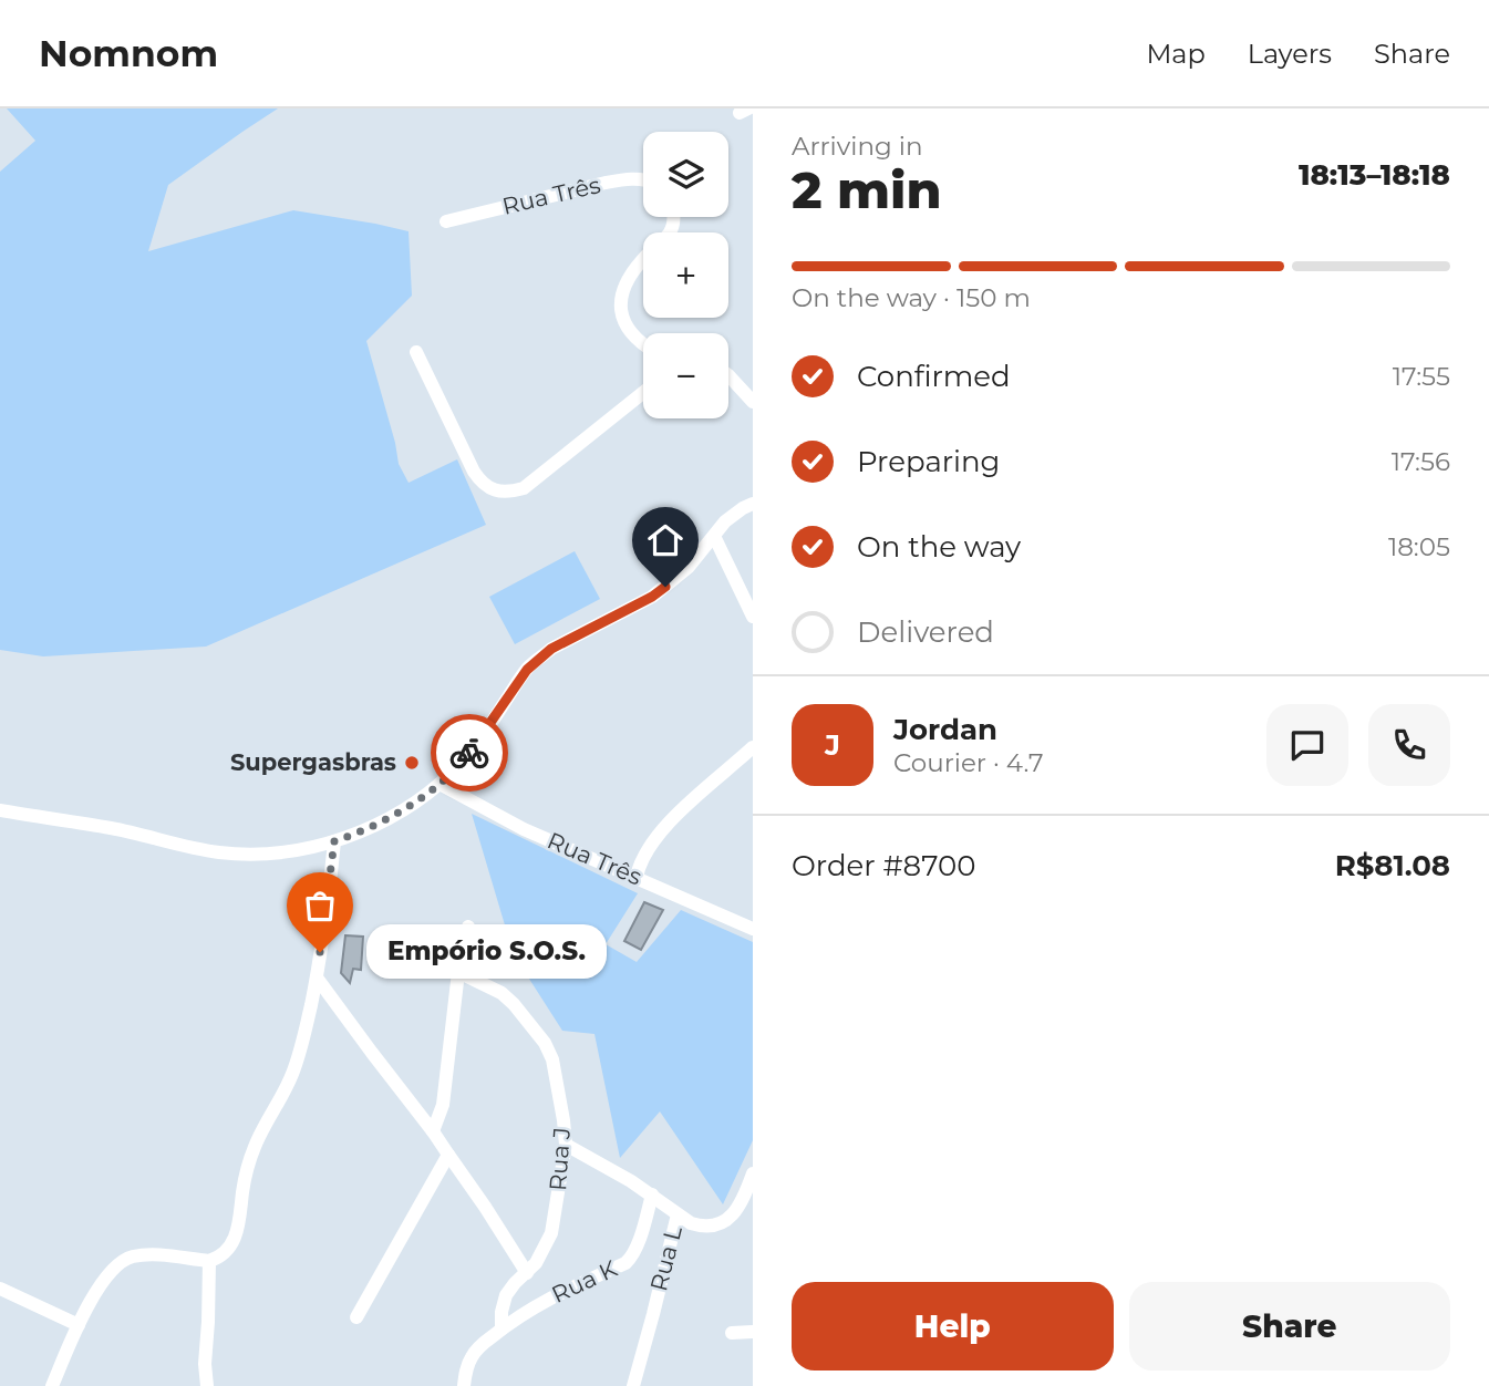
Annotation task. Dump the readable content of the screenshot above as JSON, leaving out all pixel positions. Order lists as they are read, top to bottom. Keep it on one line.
{"streets":{"street":["Rua Três","Rua J","Rua L","Rua K"]},"crossings":[["Rua J","Rua L"],["Rua J","Rua K"],["Rua L","Rua K"]],"places":["Supergasbras","Empório S.O.S."],"page":{"header":"Nomnom","nav":["Map","Layers","Share"],"heading":["2 min","Arriving in","18:13–18:18"],"panel":["Jordan","Courier · 4.7","Order #8700","R$81.08"],"map_buttons":["+","−"],"bar":"On the way · 150 m","list":[["Confirmed","17:55"],["Preparing","17:56"],["On the way","18:05"],"Delivered"],"round":"J","bubble":"Empório S.O.S.","buttons":["Help","Share"]}}
